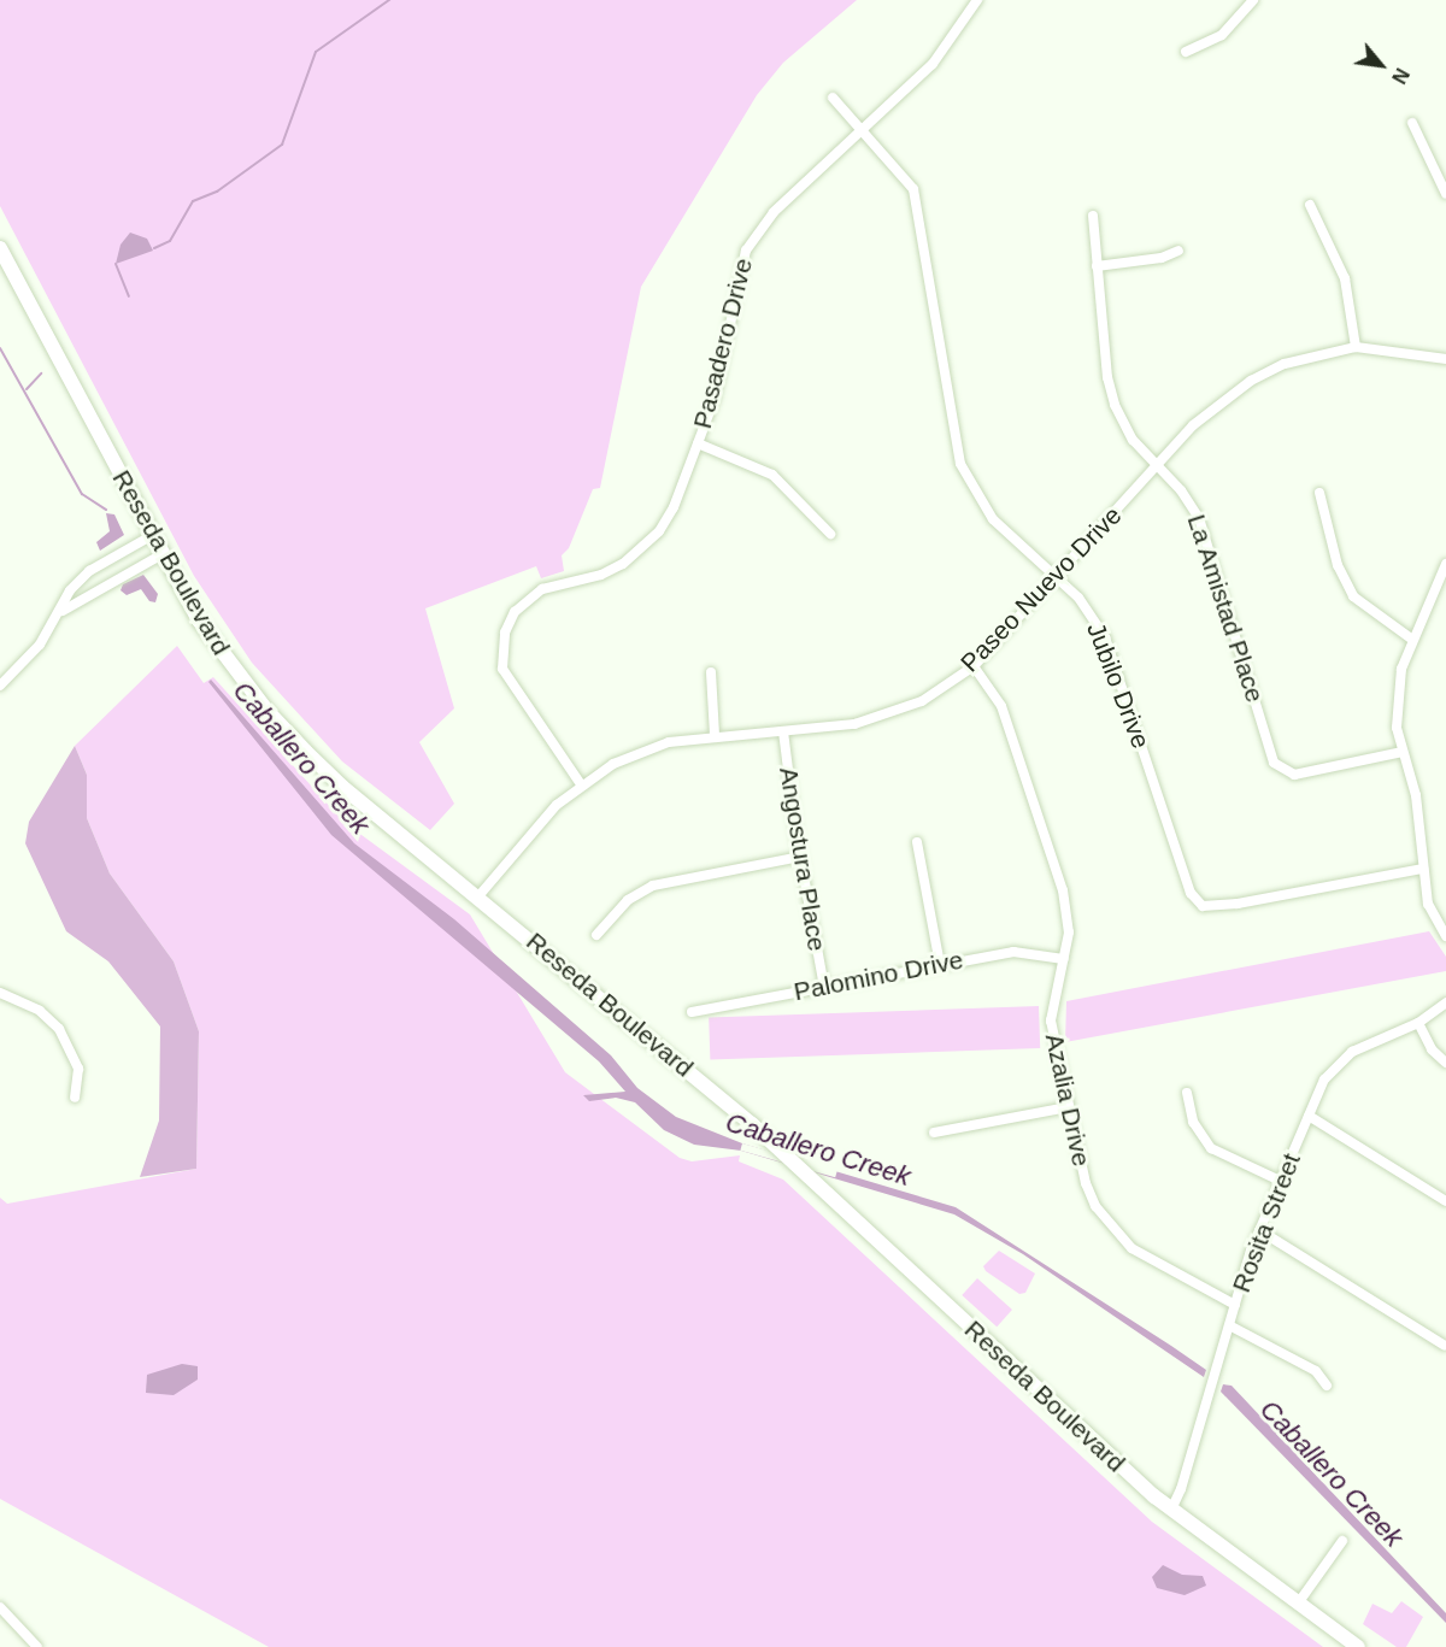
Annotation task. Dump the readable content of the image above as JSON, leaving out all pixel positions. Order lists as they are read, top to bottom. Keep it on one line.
{"streets":{"main road":["Reseda Boulevard"],"street":["Pasadero Drive","Paseo Nuevo Drive","La Amistad Place","Jubilo Drive","Angostura Place","Palomino Drive","Azalia Drive","Rosita Street"]},"crossings":[["Pasadero Drive","Paseo Nuevo Drive"],["Pasadero Drive","Jubilo Drive"],["Reseda Boulevard","Paseo Nuevo Drive"],["Reseda Boulevard","Rosita Street"],["Paseo Nuevo Drive","La Amistad Place"],["Paseo Nuevo Drive","Jubilo Drive"],["Paseo Nuevo Drive","Angostura Place"],["Paseo Nuevo Drive","Azalia Drive"],["Angostura Place","Palomino Drive"],["Palomino Drive","Azalia Drive"],["Azalia Drive","Rosita Street"]],"water":["Caballero Creek"],"north":"bottom right"}
